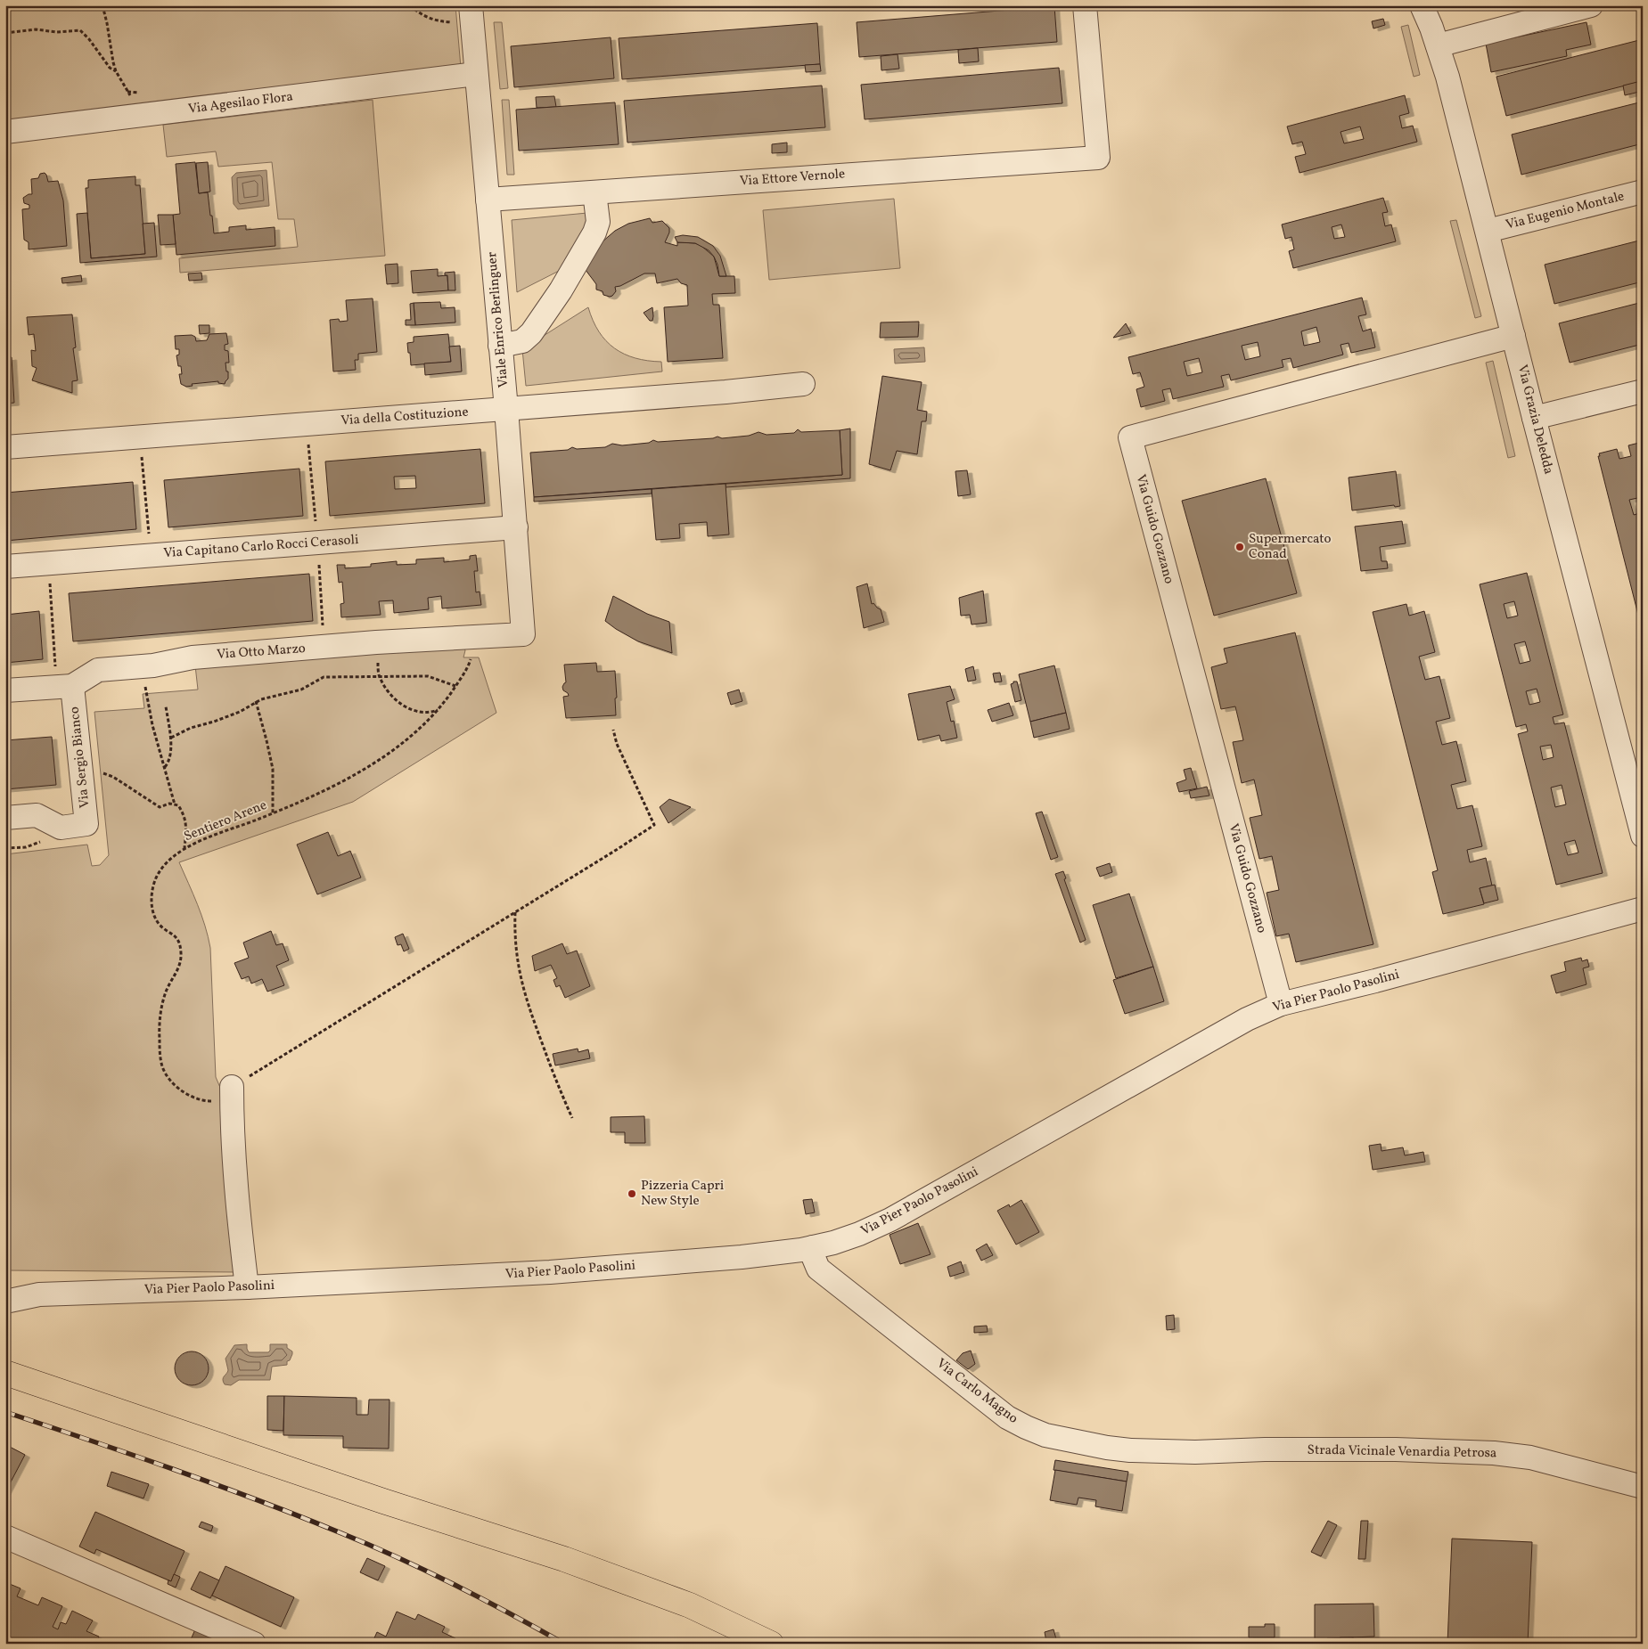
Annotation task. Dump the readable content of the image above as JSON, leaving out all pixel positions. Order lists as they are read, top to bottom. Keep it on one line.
{"streets":{"street":["Via Agesilao Flora","Via Ettore Vernole","Via Eugenio Montale","Viale Enrico Berlinguer","Via della Costituzione","Via Grazia Deledda","Via Guido Gozzano","Via Capitano Carlo Rocci Cerasoli","Via Otto Marzo","Via Sergio Bianco","Via Pier Paolo Pasolini","Via Carlo Magno","Strada Vicinale Venardia Petrosa"],"path":["Sentiero Arene"]},"crossings":[["Via Agesilao Flora","Viale Enrico Berlinguer"],["Via Ettore Vernole","Viale Enrico Berlinguer"],["Via Eugenio Montale","Via Grazia Deledda"],["Viale Enrico Berlinguer","Via della Costituzione"],["Viale Enrico Berlinguer","Via Capitano Carlo Rocci Cerasoli"],["Viale Enrico Berlinguer","Via Otto Marzo"],["Via Grazia Deledda","Via Guido Gozzano"],["Via Guido Gozzano","Via Pier Paolo Pasolini"],["Via Otto Marzo","Via Sergio Bianco"],["Via Otto Marzo","Sentiero Arene"],["Via Pier Paolo Pasolini","Via Carlo Magno"],["Via Carlo Magno","Strada Vicinale Venardia Petrosa"]],"places":["Supermercato Conad","Pizzeria Capri New Style"]}
